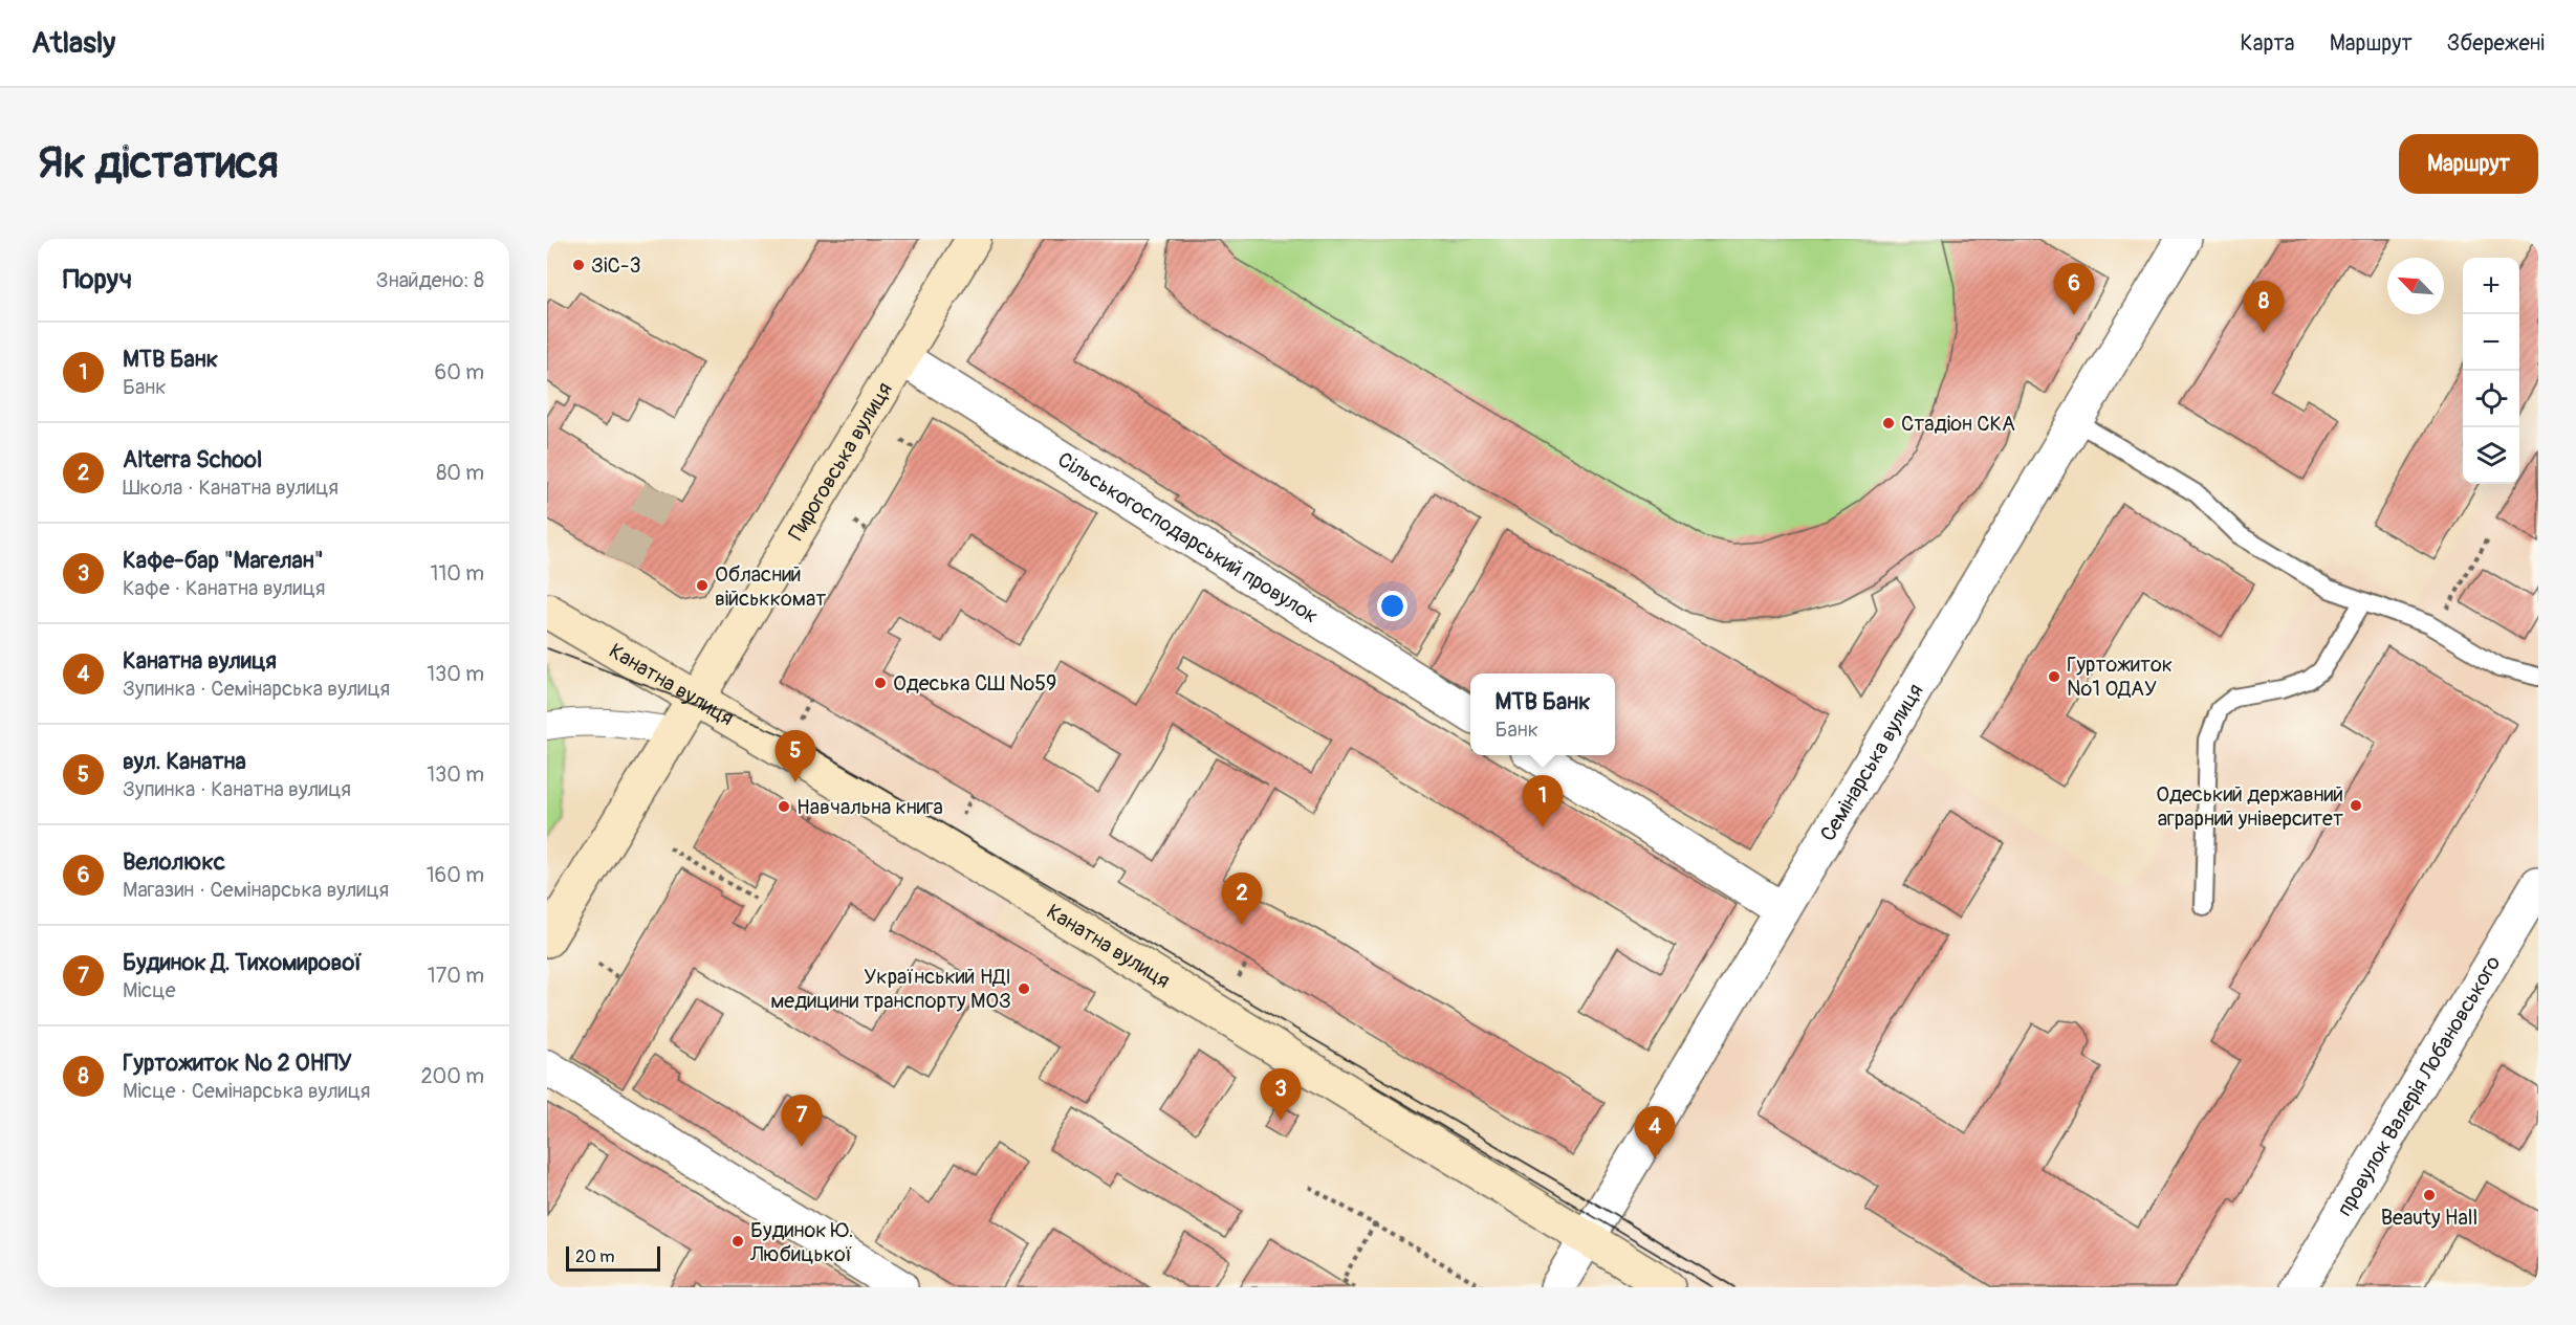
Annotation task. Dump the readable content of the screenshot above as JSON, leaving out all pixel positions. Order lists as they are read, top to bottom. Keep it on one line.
{"streets":{"main road":["Пироговська вулиця","Канатна вулиця"],"street":["Сільськогосподарський провулок","Семінарська вулиця","провулок Валерія Лобановського"]},"crossings":[["Пироговська вулиця","Сільськогосподарський провулок"],["Пироговська вулиця","Канатна вулиця"],["Канатна вулиця","Семінарська вулиця"]],"places":["ЗіС-3","Стадіон СКА","Обласний військкомат","Гуртожиток №1 ОДАУ","Одеська CШ №59","Одеський державний аграрний університет","Навчальна книга","Український НДІ медицини транспорту МОЗ","Beauty Hall","Будинок Ю. Любицької"],"scale_bar":"20 m","north":"top left","page":{"header":"Atlasly","nav":["Карта","Маршрут","Збережені"],"buttons":"Маршрут","title":"Як дістатися","heading":["Поруч","Знайдено: 8"],"map_buttons":["+","−"],"pins":["6","8","5","1","2","3","7","4"],"list":[{"mark":"1","name":"МТВ Банк","note":"Банк","value":"60 m"},{"mark":"2","name":"Alterra School","note":"Школа · Канатна вулиця","value":"80 m"},{"mark":"3","name":"Кафе-бар \"Магелан\"","note":"Кафе · Канатна вулиця","value":"110 m"},{"mark":"4","name":"Канатна вулиця","note":"Зупинка · Семінарська вулиця","value":"130 m"},{"mark":"5","name":"вул. Канатна","note":"Зупинка · Канатна вулиця","value":"130 m"},{"mark":"6","name":"Велолюкс","note":"Магазин · Семінарська вулиця","value":"160 m"},{"mark":"7","name":"Будинок Д. Тихомирової","note":"Місце","value":"170 m"},{"mark":"8","name":"Гуртожиток № 2 ОНПУ","note":"Місце · Семінарська вулиця","value":"200 m"}],"popup":["МТВ Банк","Банк"],"scale":"20 m"}}
